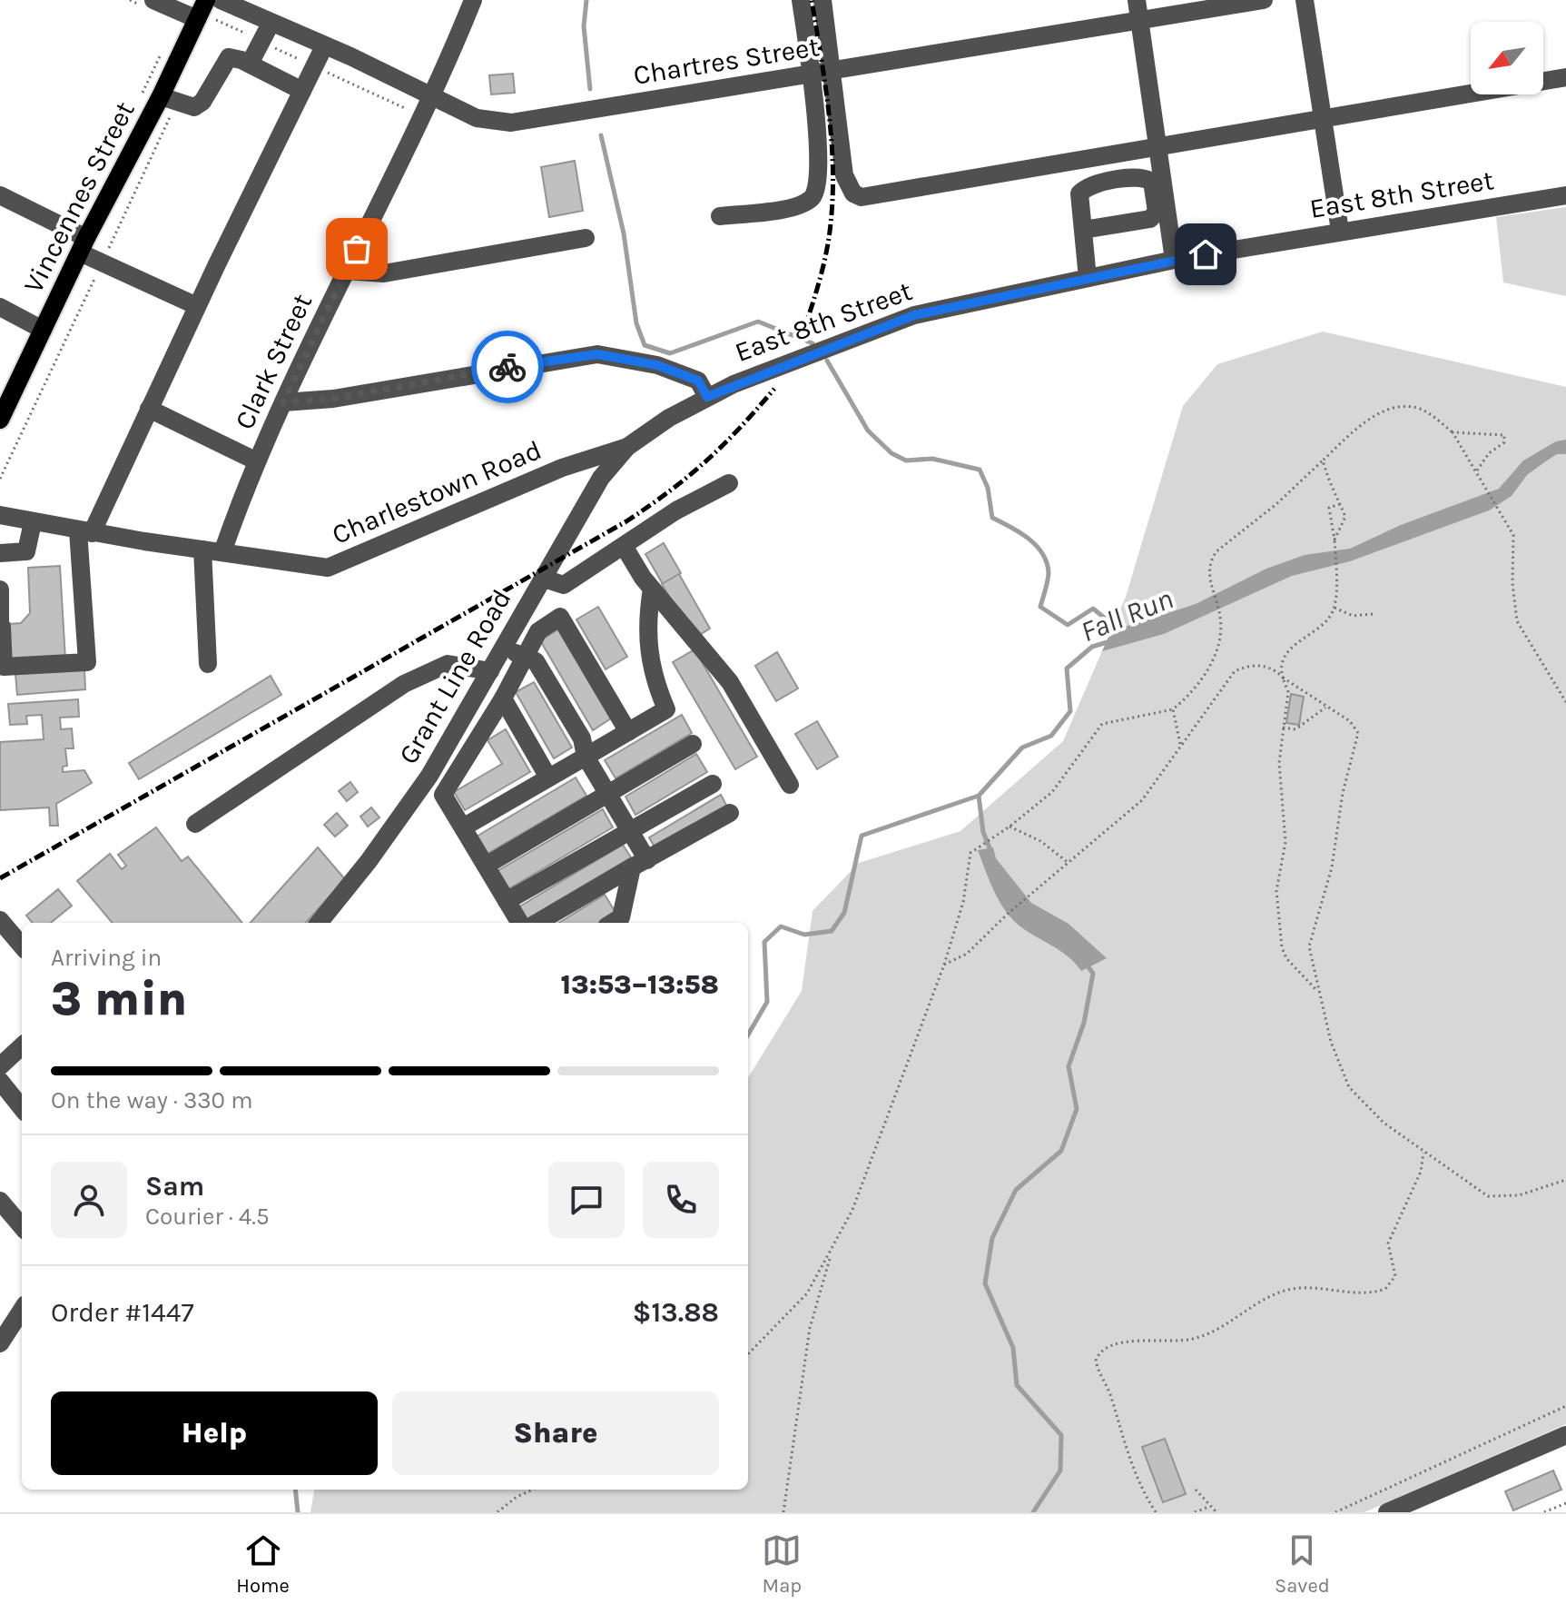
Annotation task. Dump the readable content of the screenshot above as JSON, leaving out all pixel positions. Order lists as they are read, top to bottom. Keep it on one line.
{"streets":{"main road":["Vincennes Street"],"street":["Chartres Street","East 8th Street","Clark Street","Charlestown Road","Grant Line Road"]},"crossings":[["Chartres Street","Clark Street"],["East 8th Street","Charlestown Road"],["Clark Street","Charlestown Road"],["Charlestown Road","Grant Line Road"]],"water":["Fall Run"],"north":"bottom left","page":{"heading":["3 min","Arriving in","13:53–13:58"],"panel":["Sam","Courier · 4.5","Order #1447","$13.88"],"bar":"On the way · 330 m","buttons":["Help","Share"],"tabs":["Home","Map","Saved"]}}
